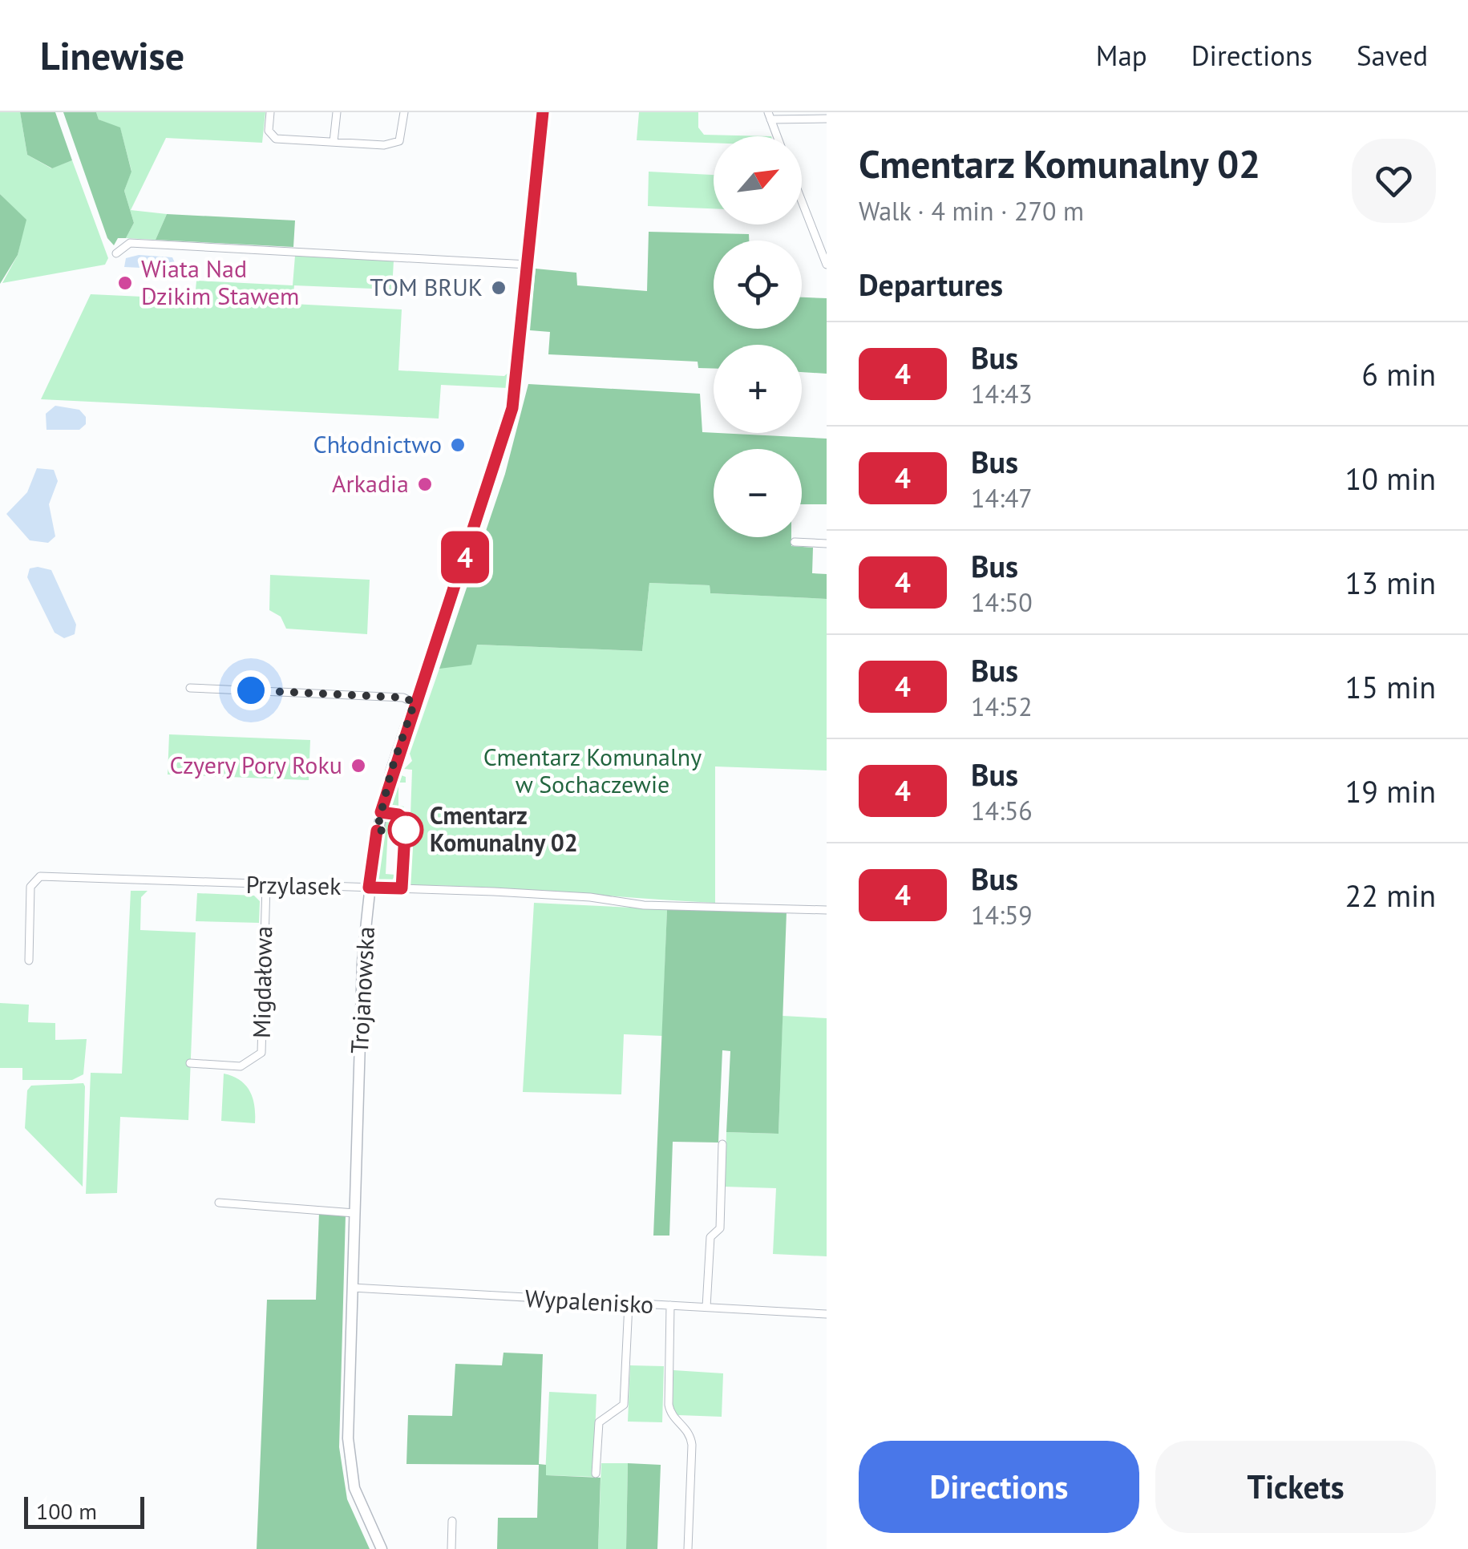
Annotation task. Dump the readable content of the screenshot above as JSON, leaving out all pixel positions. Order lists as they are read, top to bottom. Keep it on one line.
{"streets":{"street":["Przylasek","Migdałowa","Trojanowska","Wypalenisko"]},"crossings":[["Przylasek","Migdałowa"],["Przylasek","Trojanowska"],["Trojanowska","Wypalenisko"]],"parks":["Cmentarz Komunalny w Sochaczewie"],"places":["Wiata Nad Dzikim Stawem","TOM BRUK","Chłodnictwo","Arkadia","Czyery Pory Roku","Cmentarz Komunalny 02"],"lines":["bus line 4"],"scale_bar":"100 m","north":"top right","page":{"header":"Linewise","nav":["Map","Directions","Saved"],"on_map":"4","heading":[["Cmentarz Komunalny 02","Walk · 4 min · 270 m"],"Departures"],"map_buttons":["+","−"],"list":[{"mark":"4","name":"Bus","note":"14:43","value":"6 min"},{"mark":"4","name":"Bus","note":"14:47","value":"10 min"},{"mark":"4","name":"Bus","note":"14:50","value":"13 min"},{"mark":"4","name":"Bus","note":"14:52","value":"15 min"},{"mark":"4","name":"Bus","note":"14:56","value":"19 min"},{"mark":"4","name":"Bus","note":"14:59","value":"22 min"}],"buttons":["Directions","Tickets"],"scale":"100 m"}}
